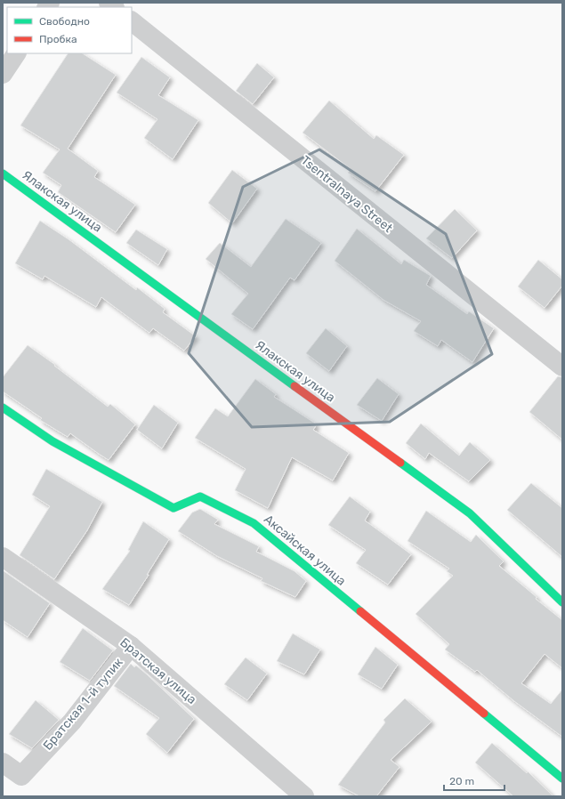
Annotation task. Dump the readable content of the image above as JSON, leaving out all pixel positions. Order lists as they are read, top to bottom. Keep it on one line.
{"streets":{"street":["Tsentralnaya Street","Ялакская улица","Аксайская улица","Братская улица","Братская 1-й тупик"]},"crossings":[["Братская улица","Братская 1-й тупик"]],"legend":["Свободно","Пробка"],"scale_bar":"20 m"}
